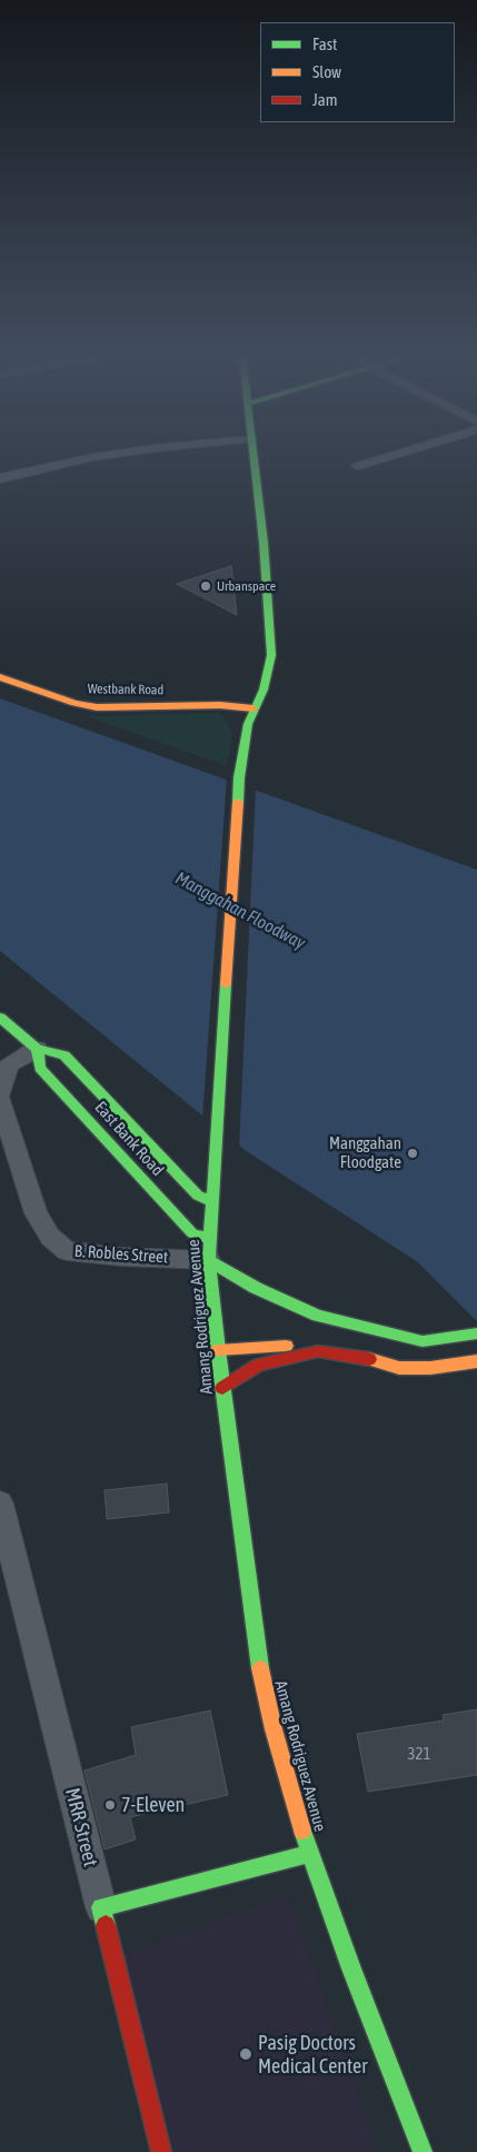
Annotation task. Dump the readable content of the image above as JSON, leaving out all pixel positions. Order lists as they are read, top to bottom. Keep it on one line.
{"streets":{"main road":["Westbank Road","East Bank Road","Amang Rodriguez Avenue","MRR Street"],"street":["B. Robles Street"]},"crossings":[["Westbank Road","Amang Rodriguez Avenue"],["East Bank Road","B. Robles Street"],["East Bank Road","Amang Rodriguez Avenue"],["B. Robles Street","Amang Rodriguez Avenue"]],"water":["Manggahan Floodway"],"places":["Urbanspace","Manggahan Floodgate","7-Eleven","Pasig Doctors Medical Center"],"house_numbers":["321"],"legend":["Fast","Slow","Jam"]}
